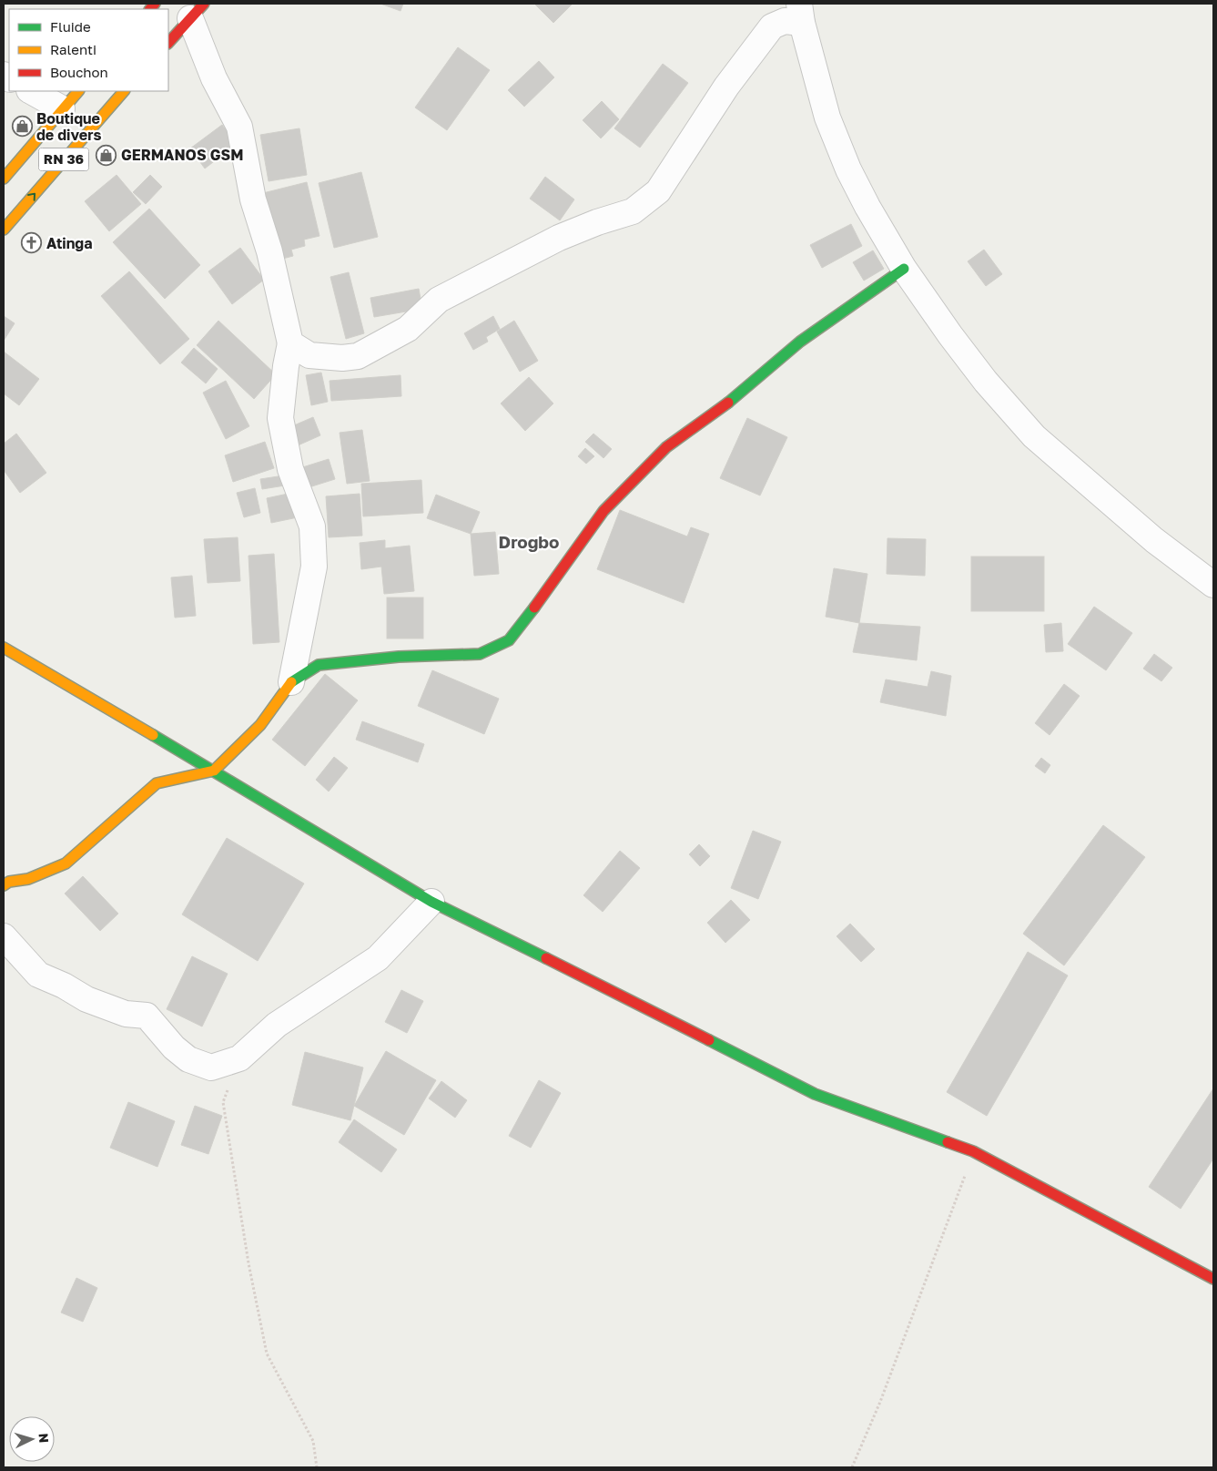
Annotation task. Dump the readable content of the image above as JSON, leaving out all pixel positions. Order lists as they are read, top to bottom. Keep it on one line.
{"streets":{"street":["RN 36"]},"districts":["Drogbo"],"places":{"shop":["Boutique de divers","GERMANOS GSM"],"church":["Atinga"]},"legend":["Fluide","Ralenti","Bouchon"],"north":"right"}
